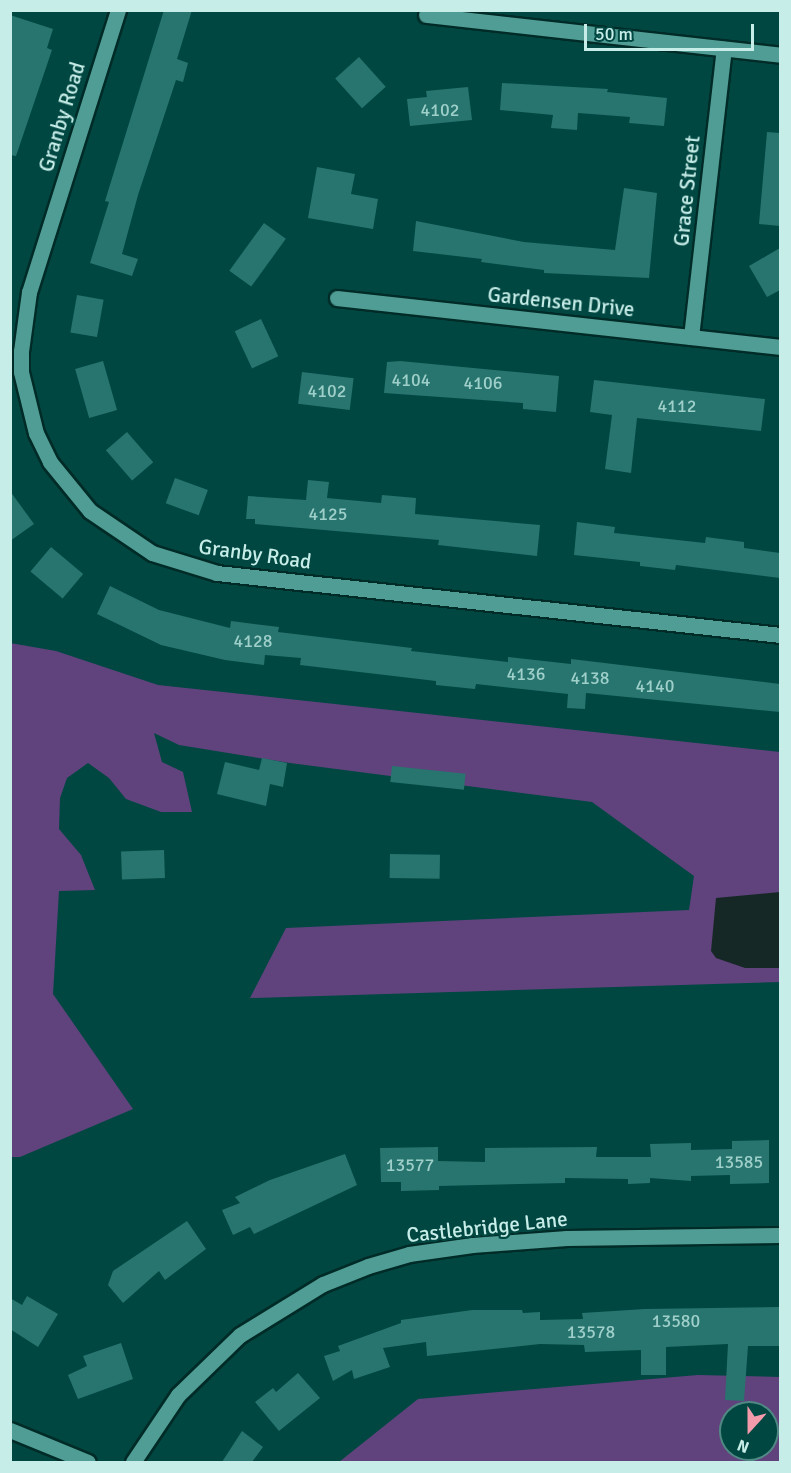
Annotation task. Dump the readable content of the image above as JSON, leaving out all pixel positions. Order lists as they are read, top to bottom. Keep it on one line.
{"streets":{"street":["Granby Road","Grace Street","Gardensen Drive","Castlebridge Lane"]},"crossings":[["Grace Street","Gardensen Drive"]],"house_numbers":["4102","4104","4106","4102","4112","4125","4128","4136","4138","4140","13585","13577","13580","13578"],"scale_bar":"50 m","north":"bottom"}
